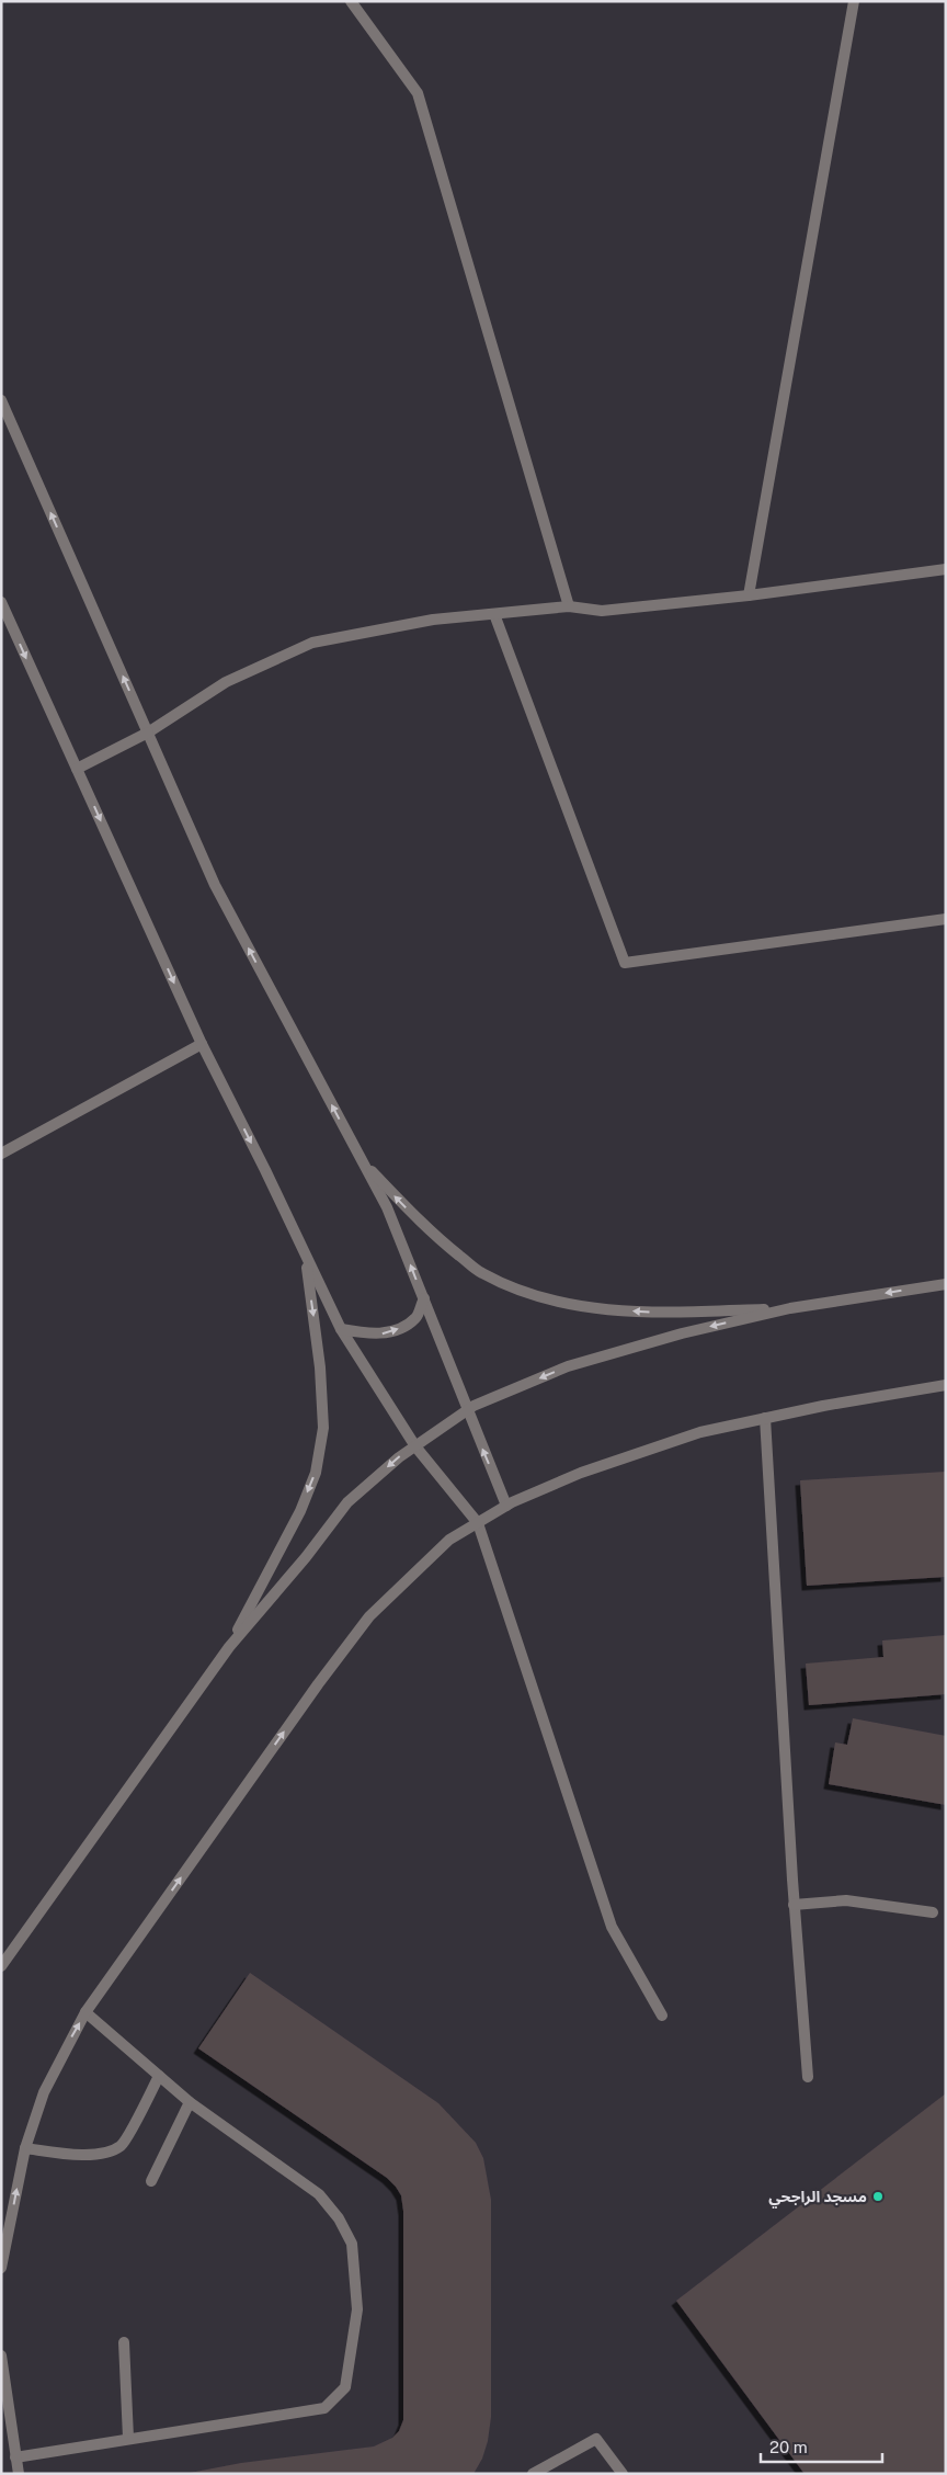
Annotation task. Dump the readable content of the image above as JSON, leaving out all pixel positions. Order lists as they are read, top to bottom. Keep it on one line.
{"places":["مسجد الراجحي"],"scale_bar":"20 m"}
